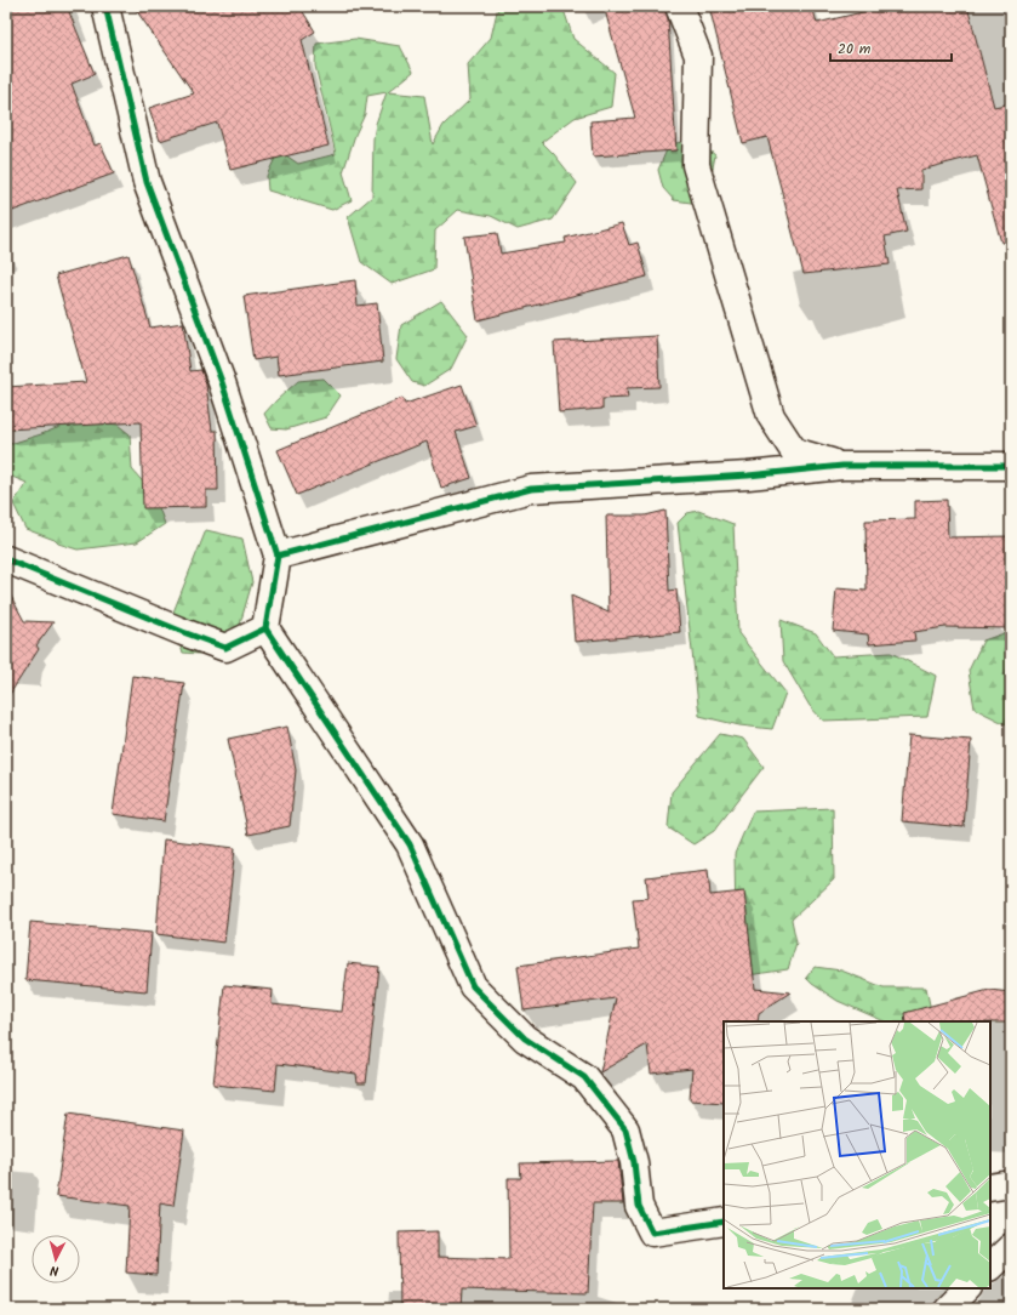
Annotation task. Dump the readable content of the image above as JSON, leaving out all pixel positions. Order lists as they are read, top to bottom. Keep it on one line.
{"scale_bar":"20 m","north":"bottom"}
